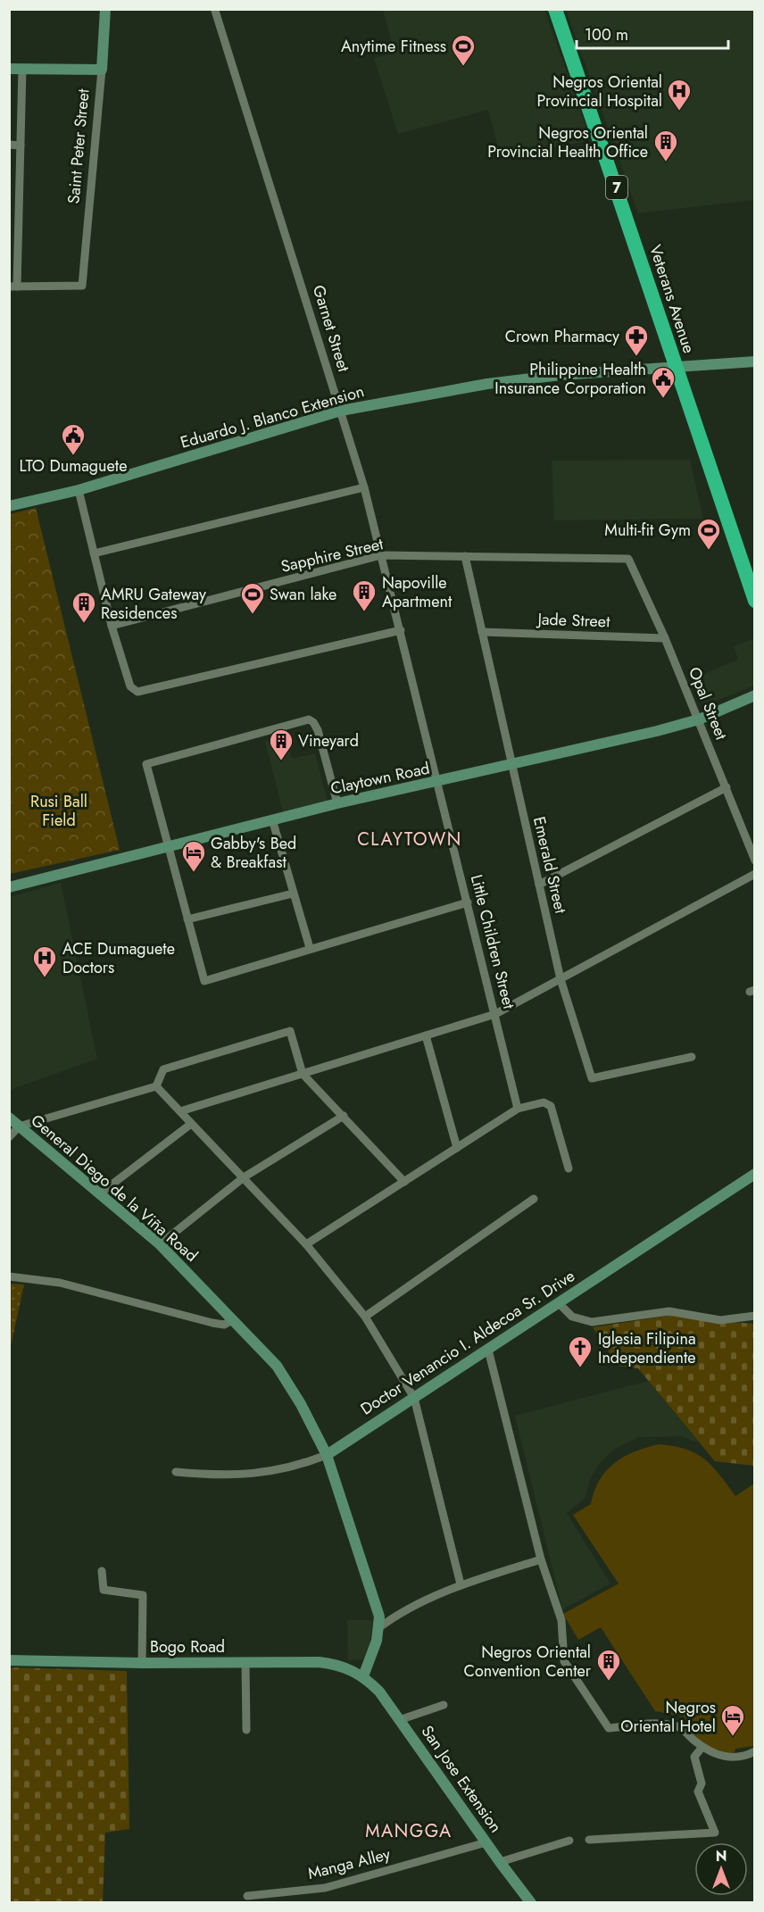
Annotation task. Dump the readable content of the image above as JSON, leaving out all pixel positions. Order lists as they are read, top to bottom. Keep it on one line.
{"streets":{"highway":["7","Veterans Avenue"],"street":["Saint Peter Street","Garnet Street","Eduardo J. Blanco Extension","Sapphire Street","Jade Street","Opal Street","Claytown Road","Emerald Street","Little Children Street","General Diego de la Viña Road","Doctor Venancio I. Aldecoa Sr. Drive","Bogo Road","San Jose Extension","Manga Alley"]},"crossings":[["Veterans Avenue","Eduardo J. Blanco Extension"],["Garnet Street","Eduardo J. Blanco Extension"],["Garnet Street","Sapphire Street"],["Garnet Street","Claytown Road"],["Garnet Street","Little Children Street"],["Sapphire Street","Opal Street"],["Sapphire Street","Emerald Street"],["Jade Street","Opal Street"],["Jade Street","Emerald Street"],["Opal Street","Claytown Road"],["Claytown Road","Emerald Street"],["Claytown Road","Little Children Street"],["General Diego de la Viña Road","Doctor Venancio I. Aldecoa Sr. Drive"],["General Diego de la Viña Road","Bogo Road"],["General Diego de la Viña Road","San Jose Extension"],["Bogo Road","San Jose Extension"],["San Jose Extension","Manga Alley"]],"districts":["CLAYTOWN","MANGGA"],"parks":["Rusi Ball Field"],"places":{"sports":["Anytime Fitness","Multi-fit Gym","Swan lake"],"hospital":["Negros Oriental Provincial Hospital","ACE Dumaguete Doctors"],"building":["Negros Oriental Provincial Health Office","Napoville Apartment","AMRU Gateway Residences","Vineyard","Negros Oriental Convention Center"],"pharmacy":["Crown Pharmacy"],"public building":["Philippine Health Insurance Corporation","LTO Dumaguete"],"hotel":["Gabby's Bed & Breakfast","Negros Oriental Hotel"],"church":["Iglesia Filipina Independiente"]},"scale_bar":"100 m","north":"top"}
